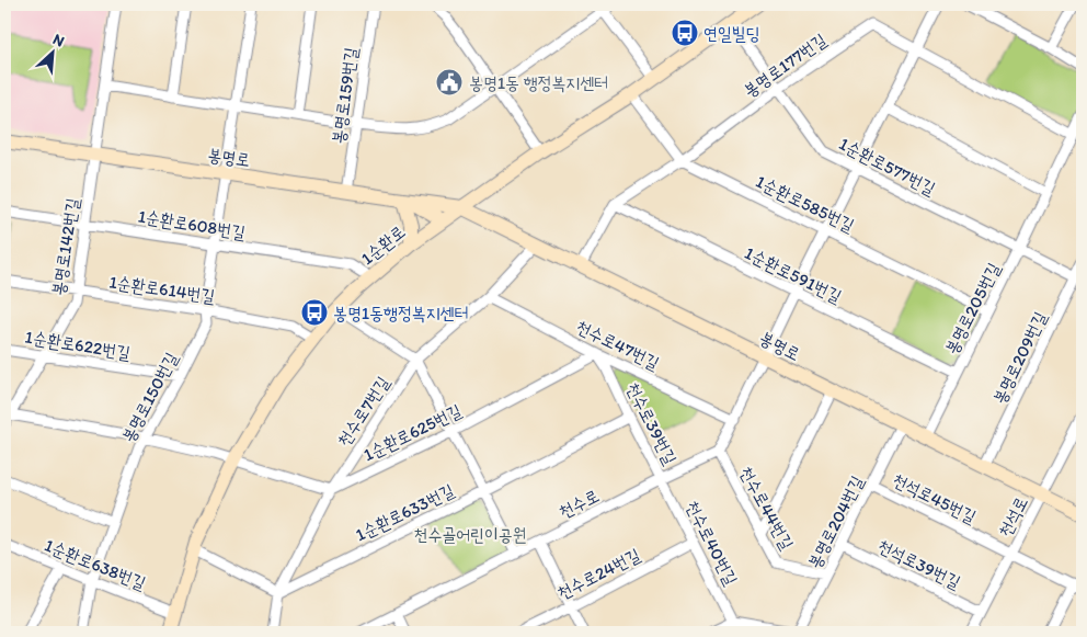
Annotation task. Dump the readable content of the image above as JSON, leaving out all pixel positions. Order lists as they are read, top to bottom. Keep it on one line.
{"streets":{"street":["봉명로177번길","봉명로159번길","봉명로","1순환로577번길","1순환로585번길","1순환로608번길","1순환로","봉명로142번길","1순환로591번길","1순환로614번길","봉명로205번길","1순환로622번길","천수로47번길","봉명로209번길","봉명로150번길","천수로7번길","천수로39번길","1순환로625번길","천석로45번길","천수로","천수로44번길","1순환로633번길","천석로","봉명로204번길","천수로40번길","1순환로638번길","천석로39번길","천수로24번길"]},"crossings":[["봉명로177번길","봉명로"],["봉명로177번길","1순환로577번길"],["봉명로177번길","1순환로585번길"],["봉명로177번길","1순환로591번길"],["봉명로177번길","봉명로205번길"],["봉명로159번길","봉명로"],["봉명로","1순환로"],["봉명로","봉명로142번길"],["봉명로","봉명로205번길"],["봉명로","봉명로209번길"],["봉명로","봉명로150번길"],["봉명로","천수로7번길"],["봉명로","천석로"],["봉명로","봉명로204번길"],["1순환로577번길","1순환로"],["1순환로577번길","봉명로205번길"],["1순환로577번길","봉명로209번길"],["1순환로585번길","1순환로"],["1순환로585번길","봉명로205번길"],["1순환로608번길","1순환로"],["1순환로608번길","봉명로142번길"],["1순환로608번길","봉명로150번길"],["1순환로","1순환로614번길"],["1순환로","1순환로638번길"],["봉명로142번길","1순환로614번길"],["봉명로142번길","1순환로622번길"],["1순환로591번길","봉명로205번길"],["1순환로614번길","봉명로150번길"],["1순환로622번길","봉명로150번길"],["천수로47번길","천수로7번길"],["천수로47번길","천수로39번길"],["천수로47번길","1순환로625번길"],["봉명로150번길","1순환로638번길"],["천수로7번길","1순환로625번길"],["천수로7번길","1순환로633번길"],["천수로39번길","1순환로625번길"],["천수로39번길","천수로"],["천수로39번길","1순환로633번길"],["천수로39번길","천수로40번길"],["천석로45번길","천석로"],["천석로45번길","봉명로204번길"],["천수로","천수로44번길"],["천수로","천수로40번길"],["천수로44번길","봉명로204번길"],["천석로","천석로39번길"],["봉명로204번길","천석로39번길"],["천수로40번길","천수로24번길"]],"parks":["천수골어린이공원"],"places":{"bus stop":["연일빌딩","봉명1동행정복지센터"],"public building":["봉명1동 행정복지센터"]},"north":"top right"}
